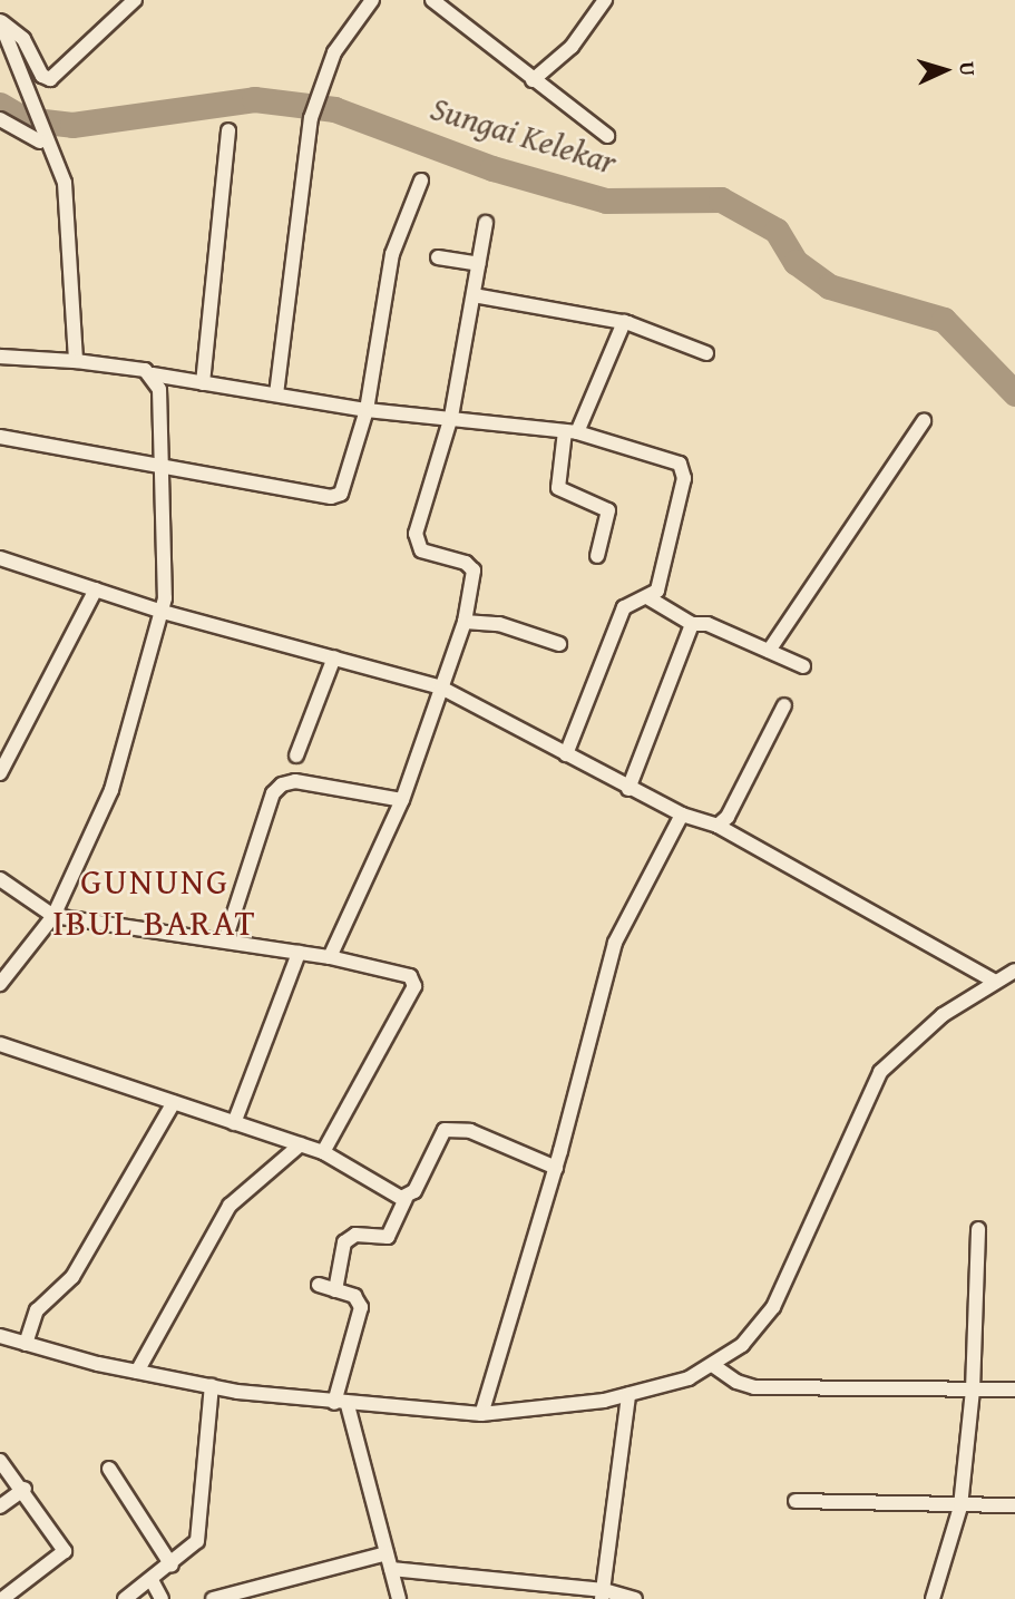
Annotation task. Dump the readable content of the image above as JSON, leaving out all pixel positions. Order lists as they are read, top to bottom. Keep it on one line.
{"districts":["GUNUNG IBUL BARAT"],"water":["Sungai Kelekar"],"north":"right"}
